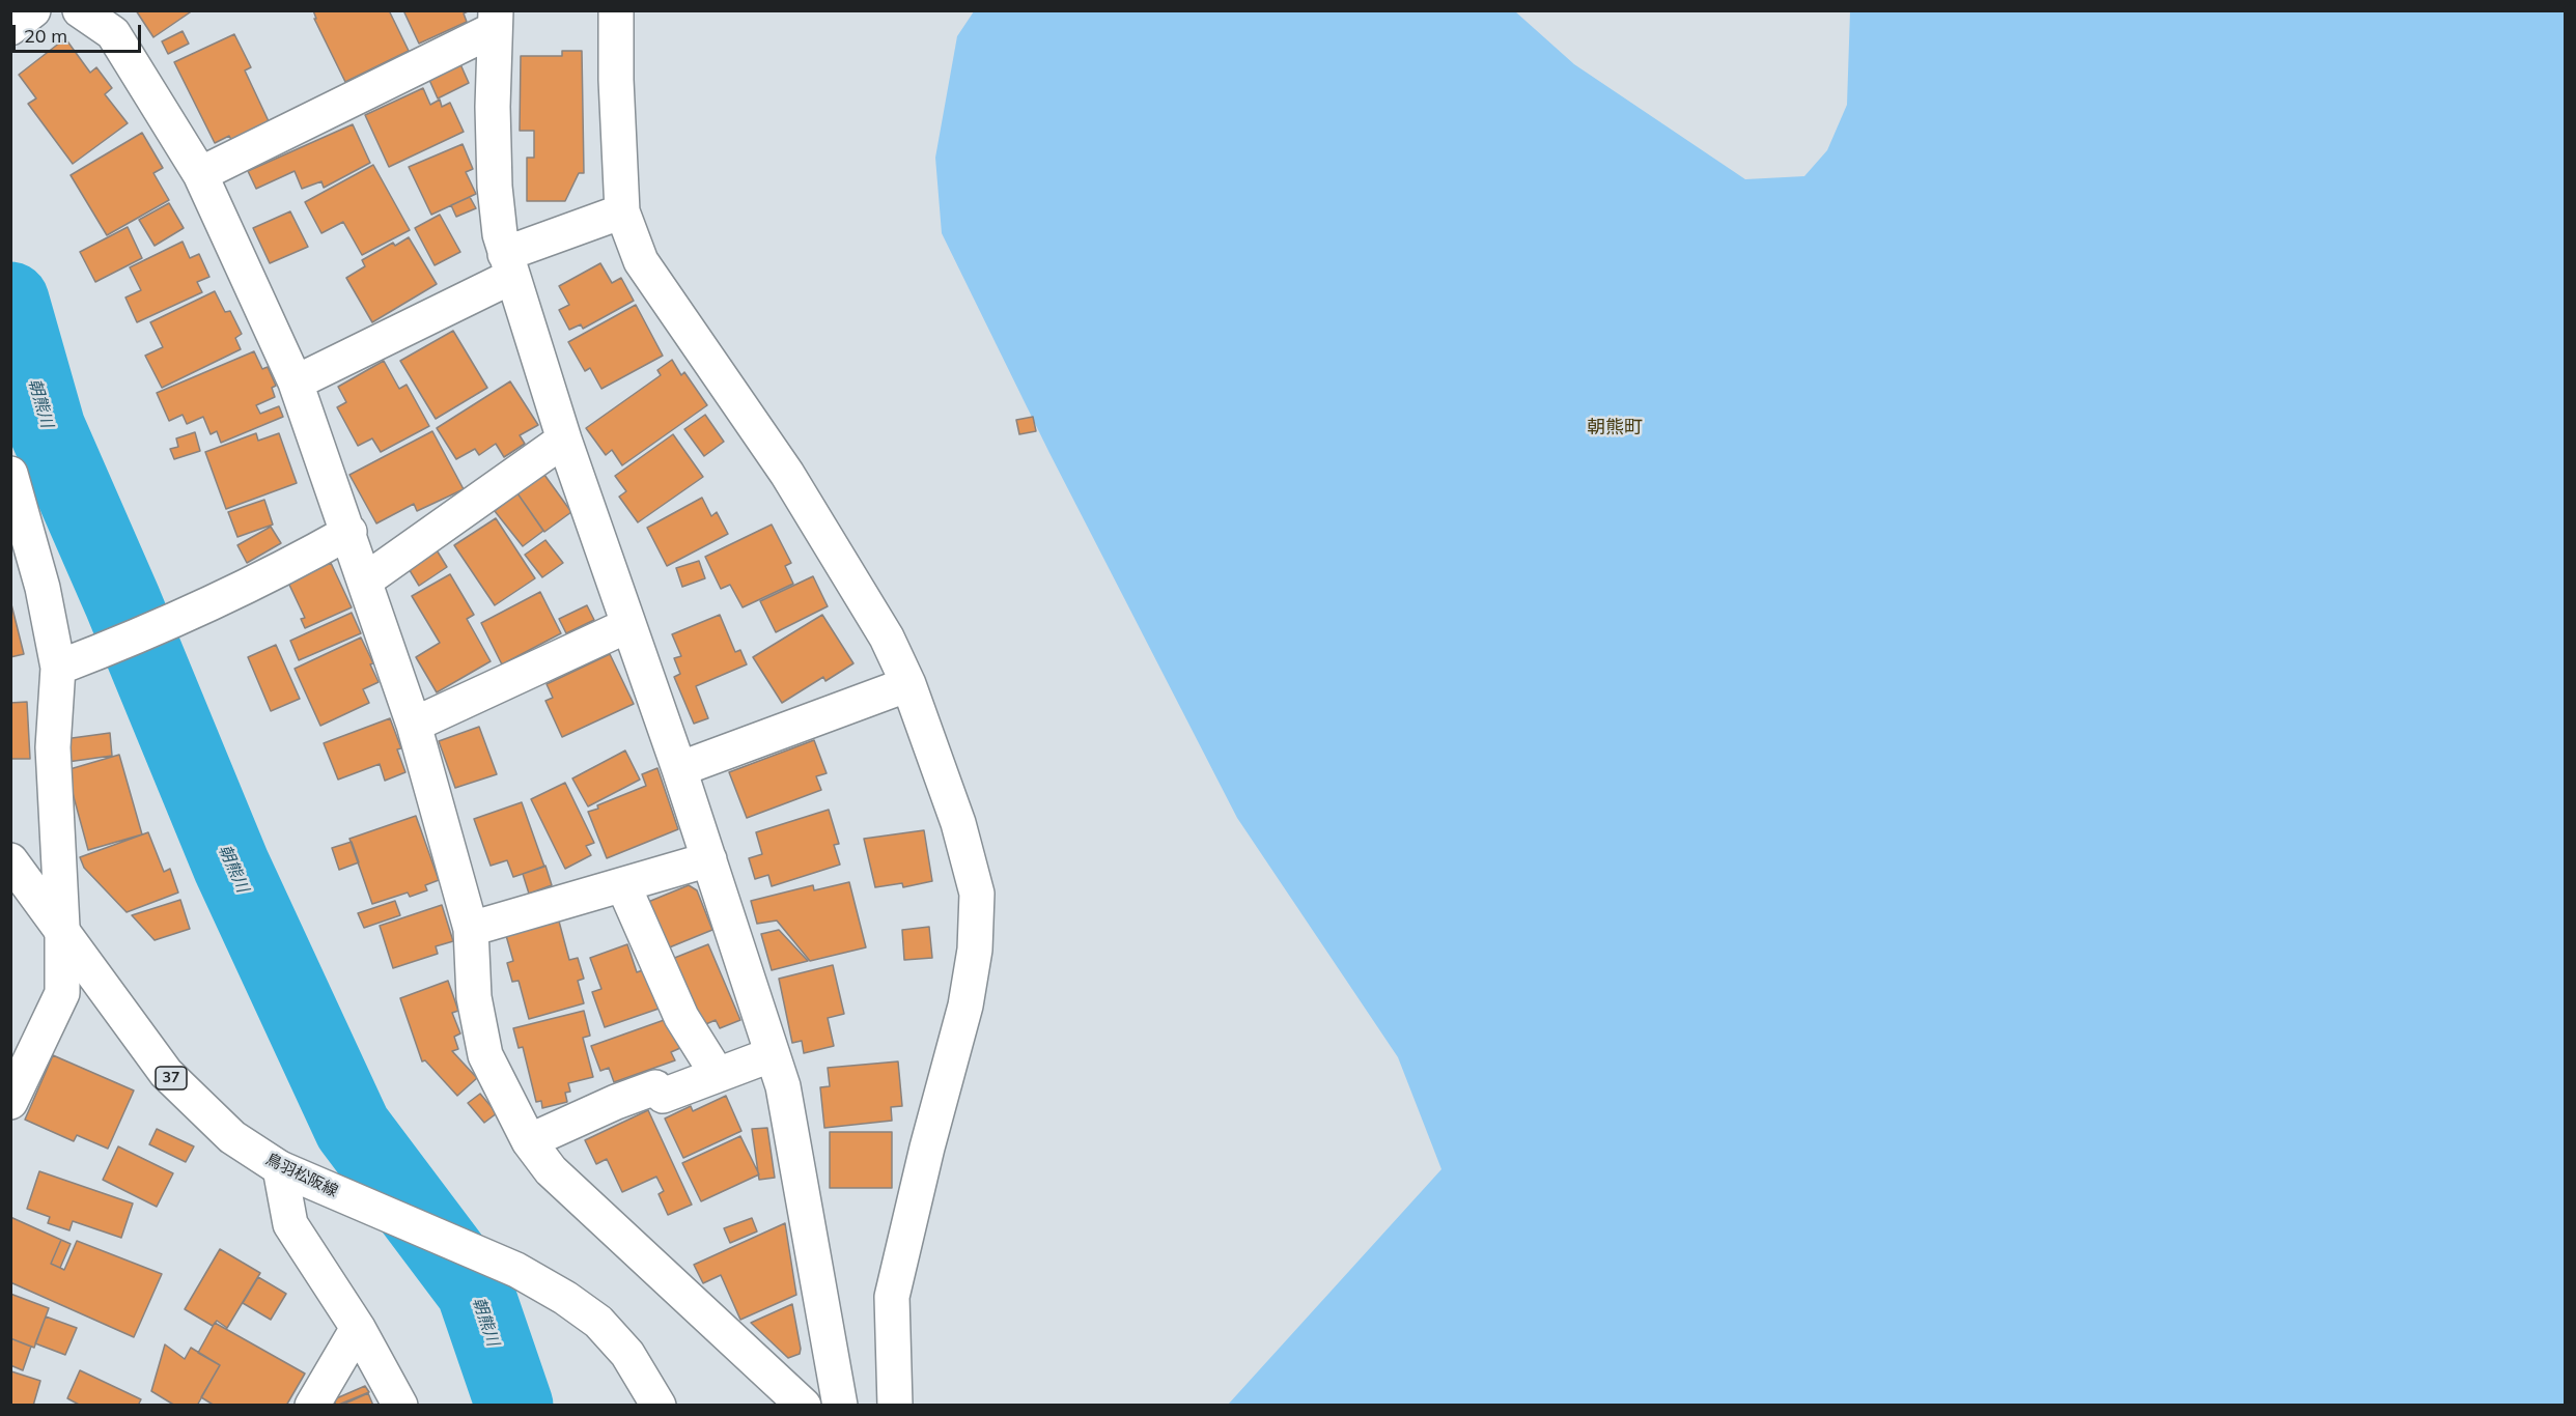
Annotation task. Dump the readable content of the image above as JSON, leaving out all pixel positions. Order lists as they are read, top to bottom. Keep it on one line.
{"streets":{"street":["37","鳥羽松阪線"]},"districts":["朝熊町"],"water":["朝熊川"],"scale_bar":"20 m"}
